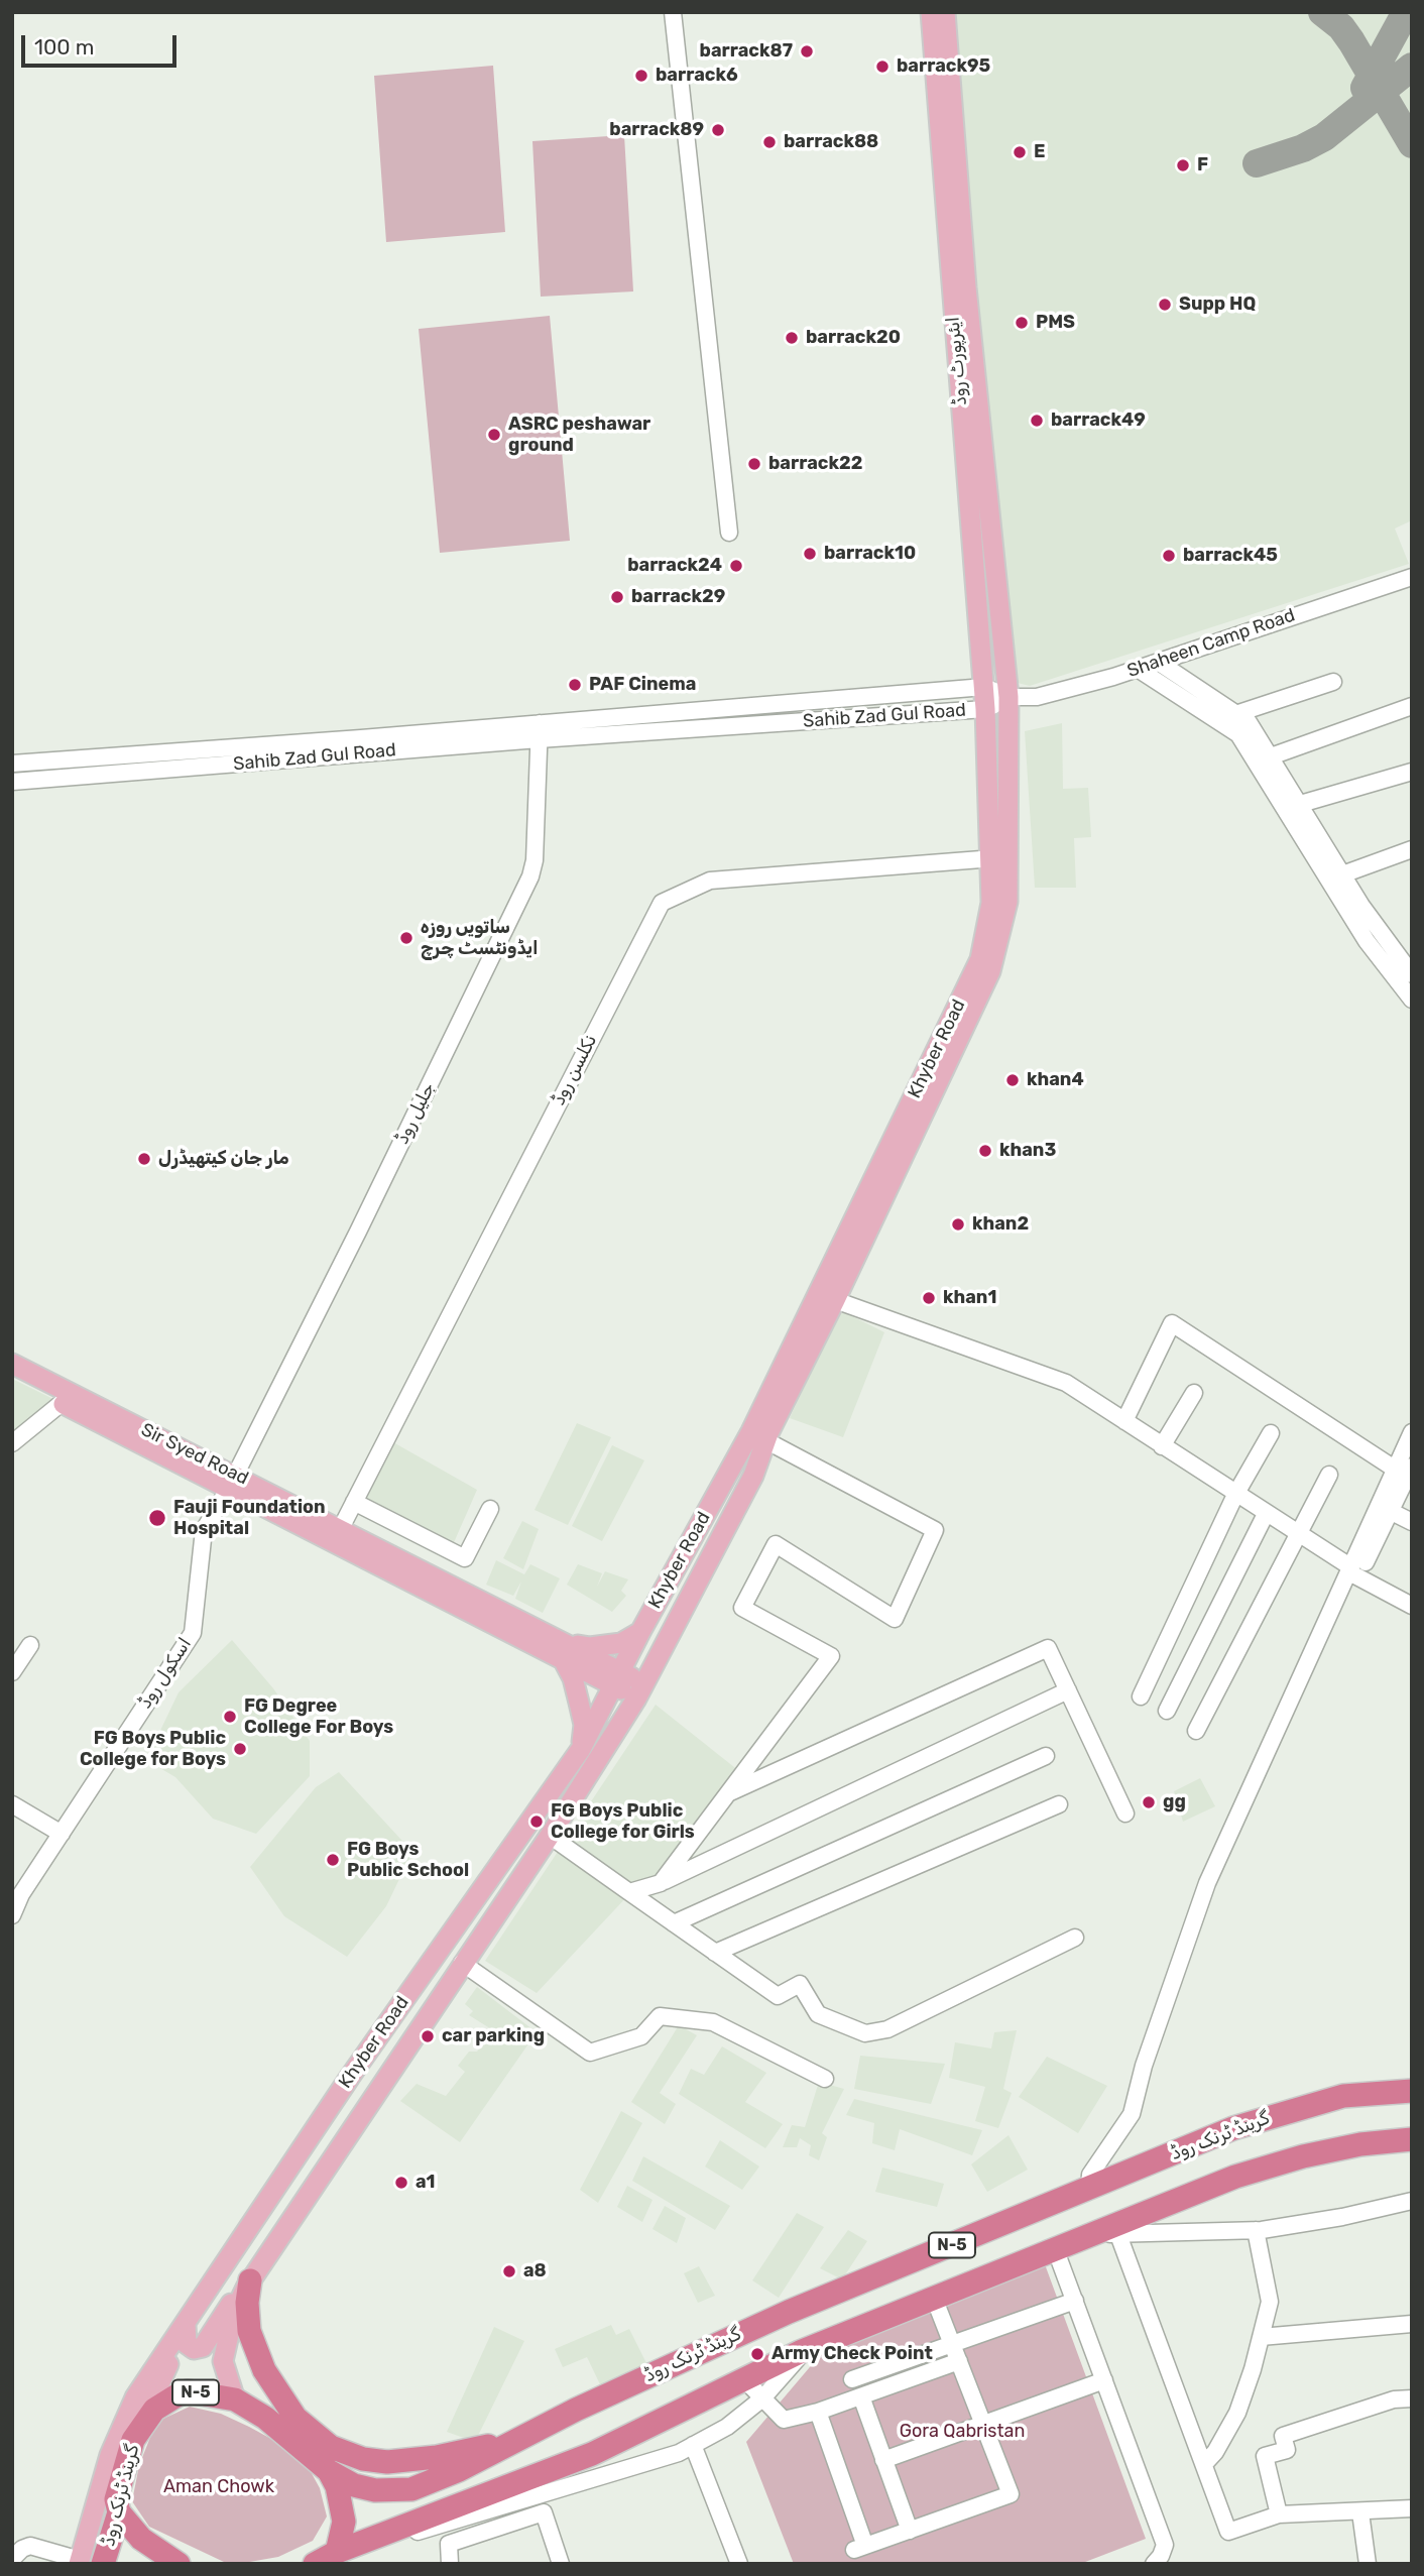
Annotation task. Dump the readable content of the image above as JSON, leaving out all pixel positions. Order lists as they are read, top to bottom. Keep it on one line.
{"streets":{"highway":["گرینڈ ٹرنک روڈ","N-5"],"main road":["ایئرپورٹ روڈ","Khyber Road","Sir Syed Road"],"street":["Shaheen Camp Road","Sahib Zad Gul Road","نکلسن روڈ","جلیل روڈ","اسکول روڈ"]},"crossings":[["ایئرپورٹ روڈ","Sahib Zad Gul Road"],["ایئرپورٹ روڈ","Khyber Road"],["Shaheen Camp Road","Sahib Zad Gul Road"],["Shaheen Camp Road","Khyber Road"],["Sahib Zad Gul Road","Khyber Road"],["Sahib Zad Gul Road","جلیل روڈ"],["نکلسن روڈ","Sir Syed Road"],["جلیل روڈ","Sir Syed Road"],["جلیل روڈ","اسکول روڈ"],["Sir Syed Road","اسکول روڈ"]],"parks":["Gora Qabristan","Aman Chowk"],"places":["barrack87","barrack95","barrack6","barrack89","barrack88","E","F","Supp HQ","PMS","barrack20","barrack49","ASRC peshawar ground","barrack22","barrack10","barrack45","barrack24","barrack29","PAF Cinema","ساتویں روزہ ایڈونٹسٹ چرچ","khan4","khan3","مار جان کیتھیڈرل","khan2","khan1","Fauji Foundation Hospital","FG Degree College For Boys","FG Boys Public College for Boys","gg","FG Boys Public College for Girls","FG Boys Public School","car parking","a1","a8","Army Check Point"],"scale_bar":"100 m"}
